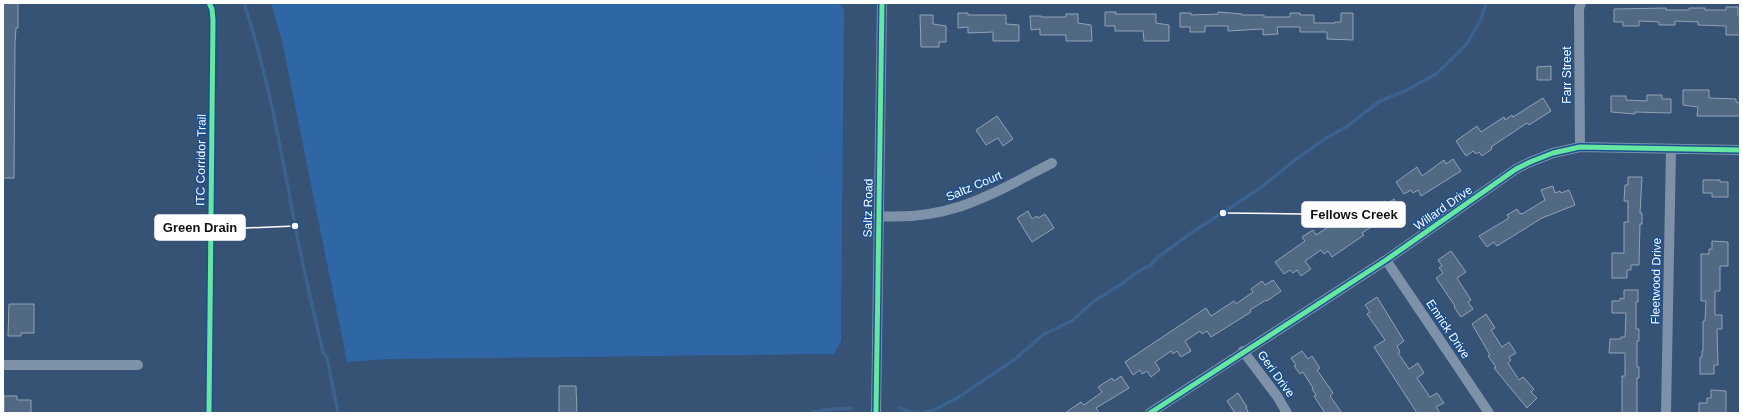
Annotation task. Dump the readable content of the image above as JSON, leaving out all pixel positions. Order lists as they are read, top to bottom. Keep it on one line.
{"streets":{"street":["Farr Street","Saltz Court","Saltz Road","Willard Drive","Fleetwood Drive","Emrick Drive","Geri Drive"],"cycle path":["ITC Corridor Trail"]},"crossings":[["Farr Street","Willard Drive"],["Saltz Court","Saltz Road"],["Willard Drive","Fleetwood Drive"],["Willard Drive","Emrick Drive"],["Willard Drive","Geri Drive"]],"places":["Fellows Creek","Green Drain"]}
